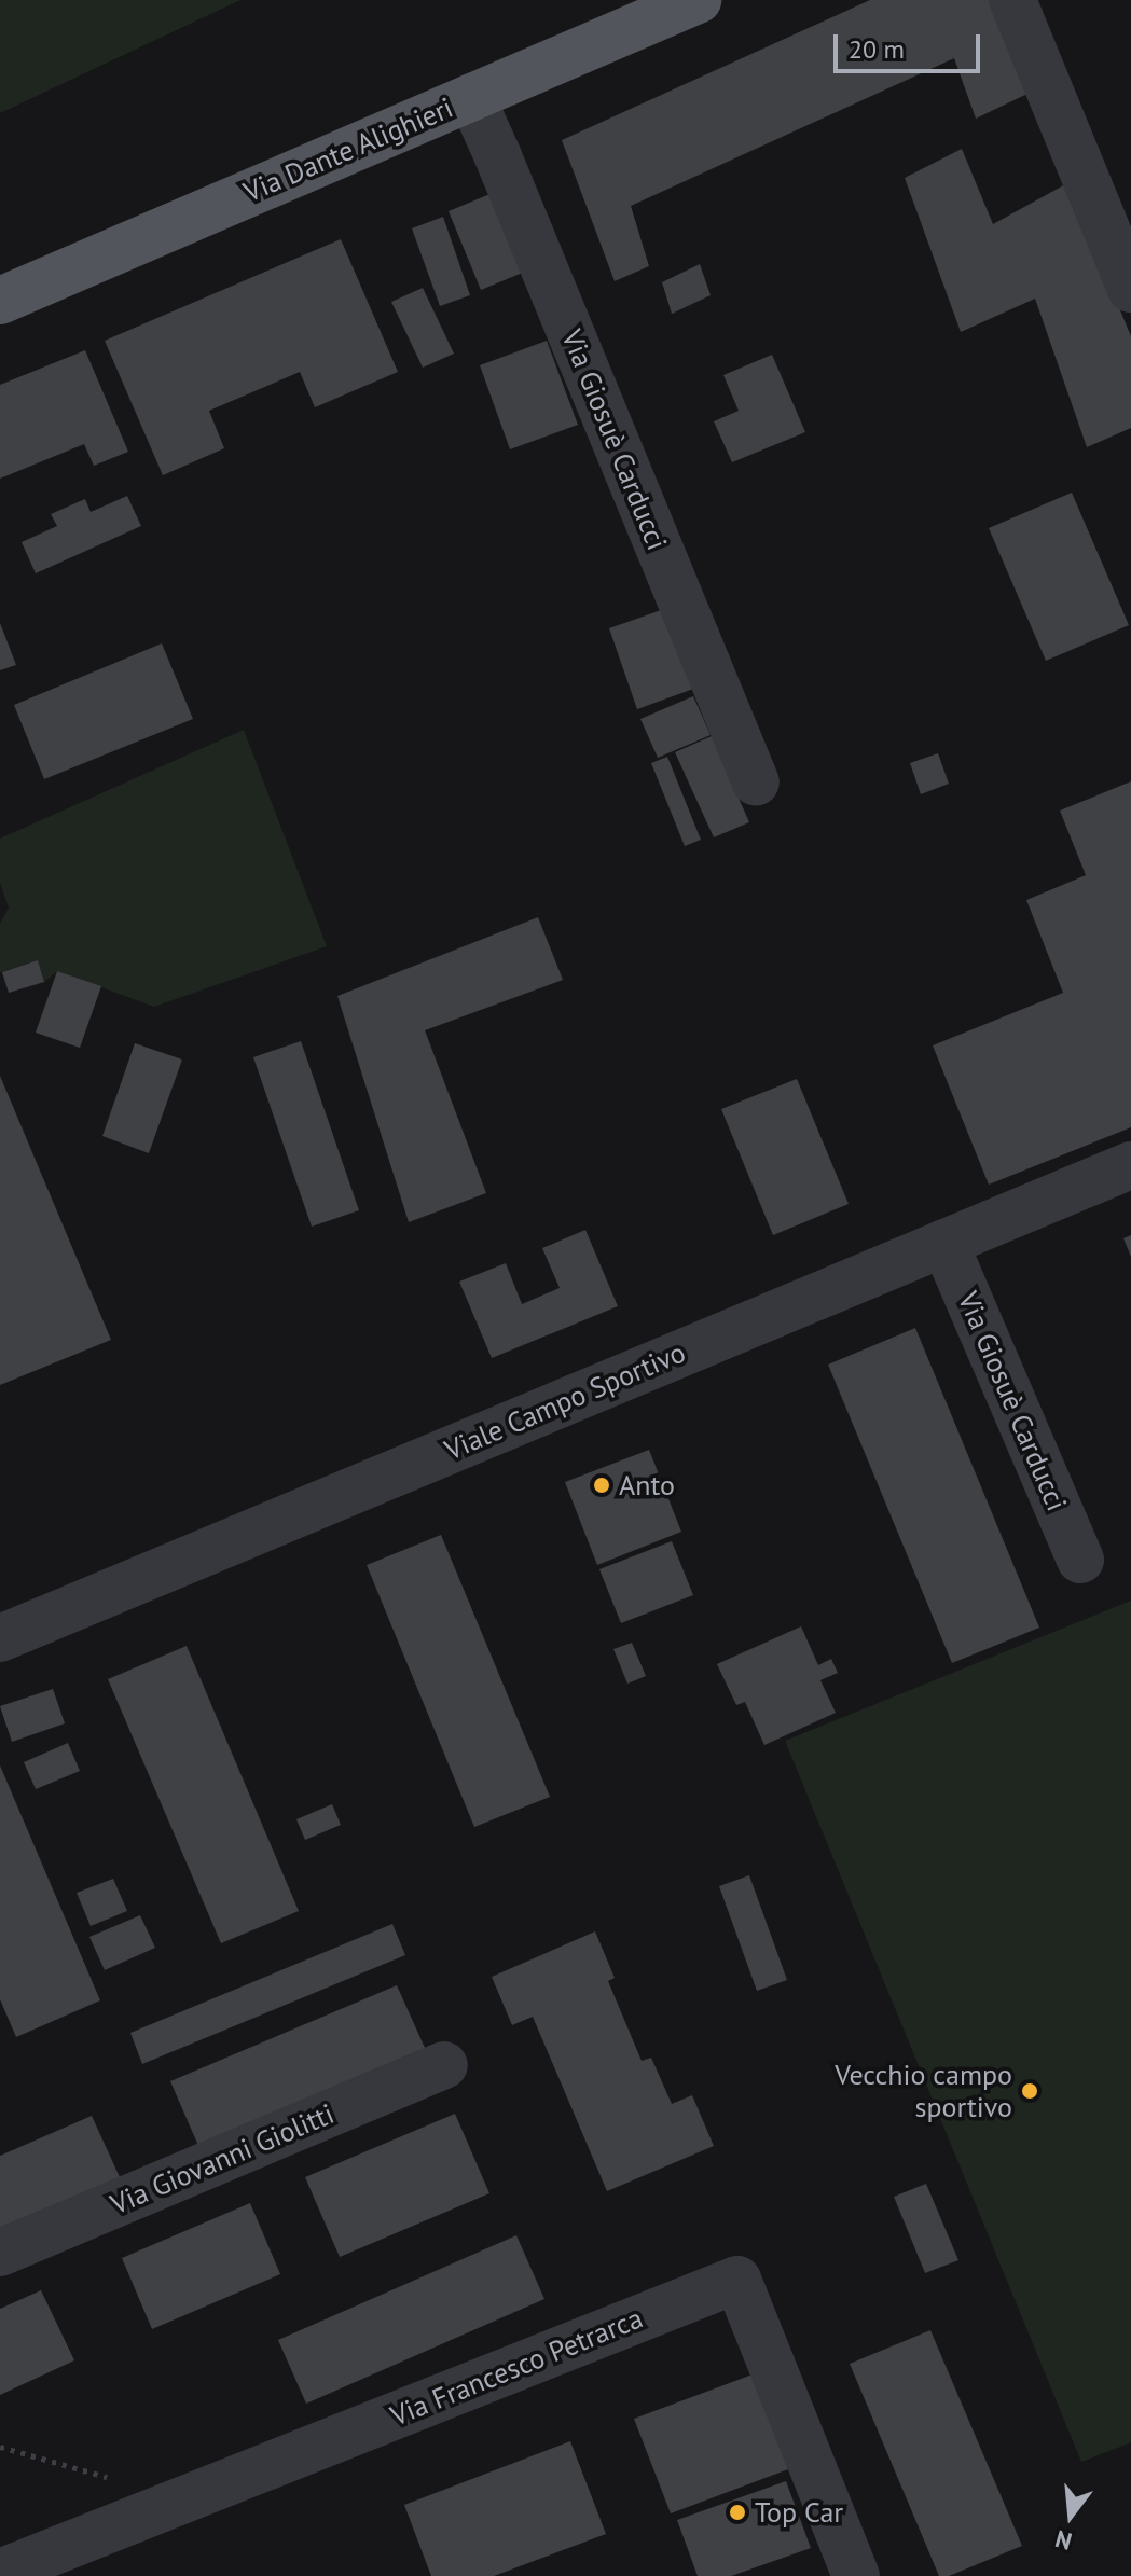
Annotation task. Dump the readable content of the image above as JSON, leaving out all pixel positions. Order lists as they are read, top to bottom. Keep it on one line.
{"streets":{"main road":["Via Dante Alighieri"],"street":["Via Giosuè Carducci","Viale Campo Sportivo","Via Giovanni Giolitti","Via Francesco Petrarca"]},"crossings":[["Via Dante Alighieri","Via Giosuè Carducci"],["Via Giosuè Carducci","Viale Campo Sportivo"]],"places":["Anto","Vecchio campo sportivo","Top Car"],"scale_bar":"20 m","north":"bottom"}
